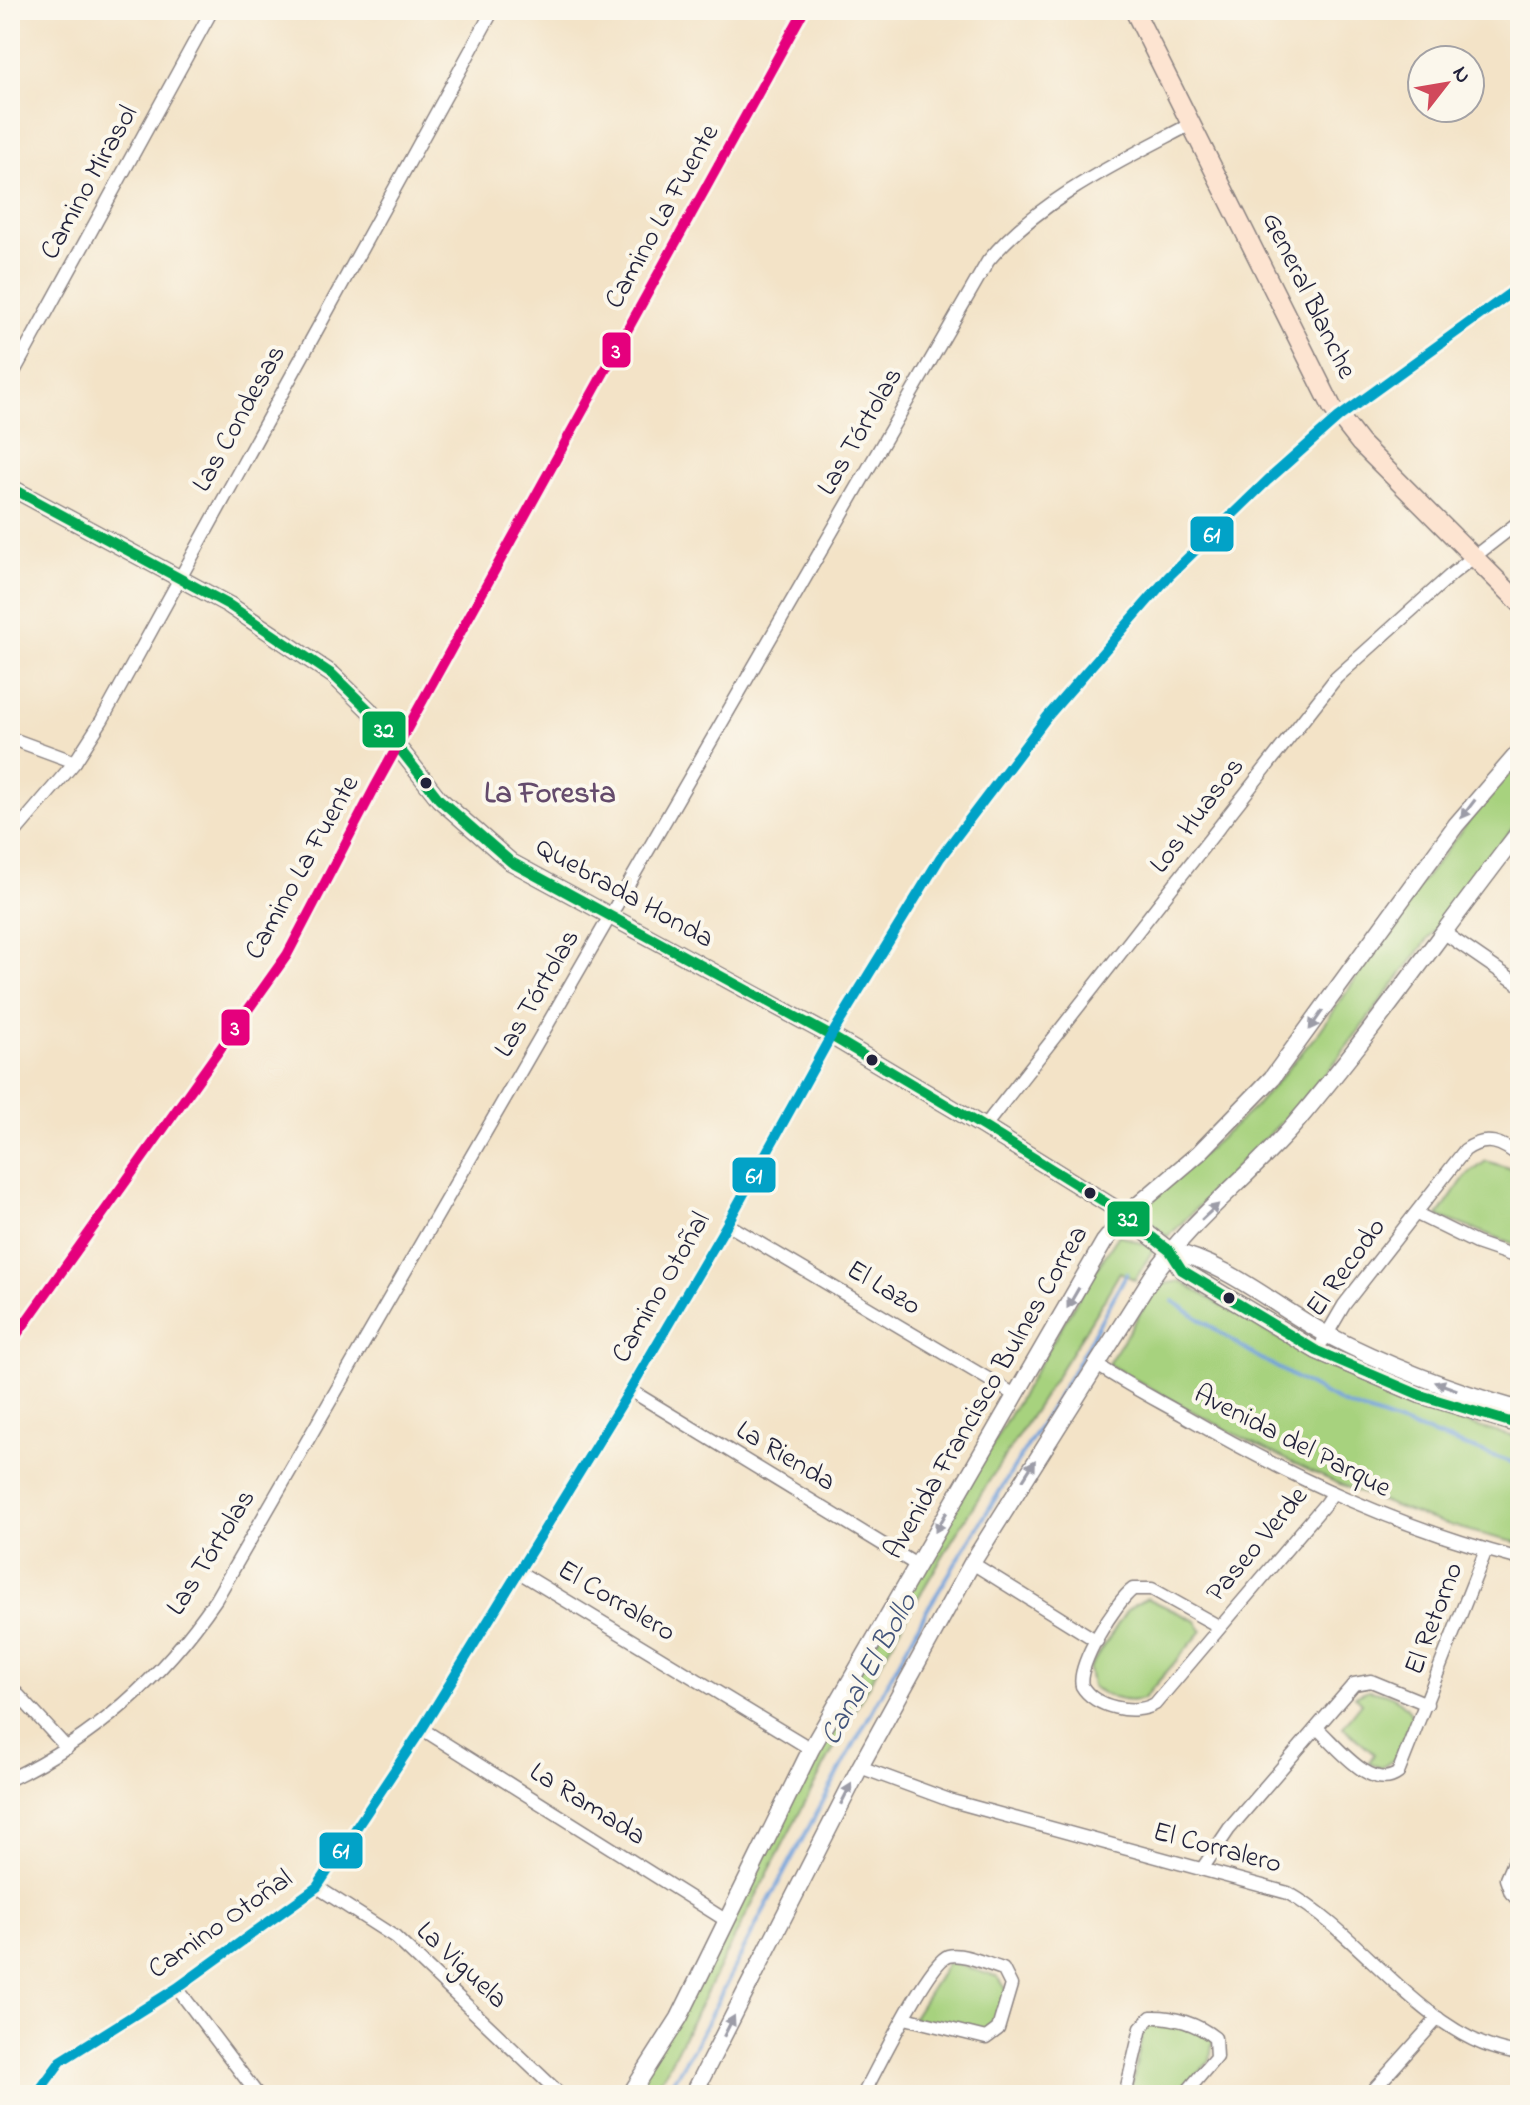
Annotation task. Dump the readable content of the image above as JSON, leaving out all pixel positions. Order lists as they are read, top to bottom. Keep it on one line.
{"streets":{"main road":["General Blanche"],"street":["Camino Mirasol","Camino La Fuente","Las Condesas","Las Tórtolas","Los Huasos","Quebrada Honda","El Recodo","Camino Otoñal","El Lazo","Avenida Francisco Bulnes Correa","Avenida del Parque","La Rienda","Paseo Verde","El Corralero","El Retorno","La Ramada","La Viguela"]},"crossings":[["Camino La Fuente","Quebrada Honda"],["General Blanche","Las Tórtolas"],["General Blanche","Los Huasos"],["General Blanche","Camino Otoñal"],["Las Condesas","Quebrada Honda"],["Las Tórtolas","Quebrada Honda"],["Los Huasos","Quebrada Honda"],["Quebrada Honda","Camino Otoñal"],["Quebrada Honda","Avenida Francisco Bulnes Correa"],["Camino Otoñal","El Lazo"],["Camino Otoñal","La Rienda"],["Camino Otoñal","El Corralero"],["Camino Otoñal","La Ramada"],["Camino Otoñal","La Viguela"],["El Lazo","Avenida Francisco Bulnes Correa"],["Avenida Francisco Bulnes Correa","La Rienda"],["Avenida Francisco Bulnes Correa","El Corralero"],["Avenida Francisco Bulnes Correa","La Ramada"],["Avenida del Parque","Paseo Verde"],["Avenida del Parque","El Retorno"],["El Corralero","El Retorno"]],"districts":["La Foresta"],"water":["Canal El Bollo"],"lines":["transit line 3","transit line 61","transit line 32"],"north":"top right"}
